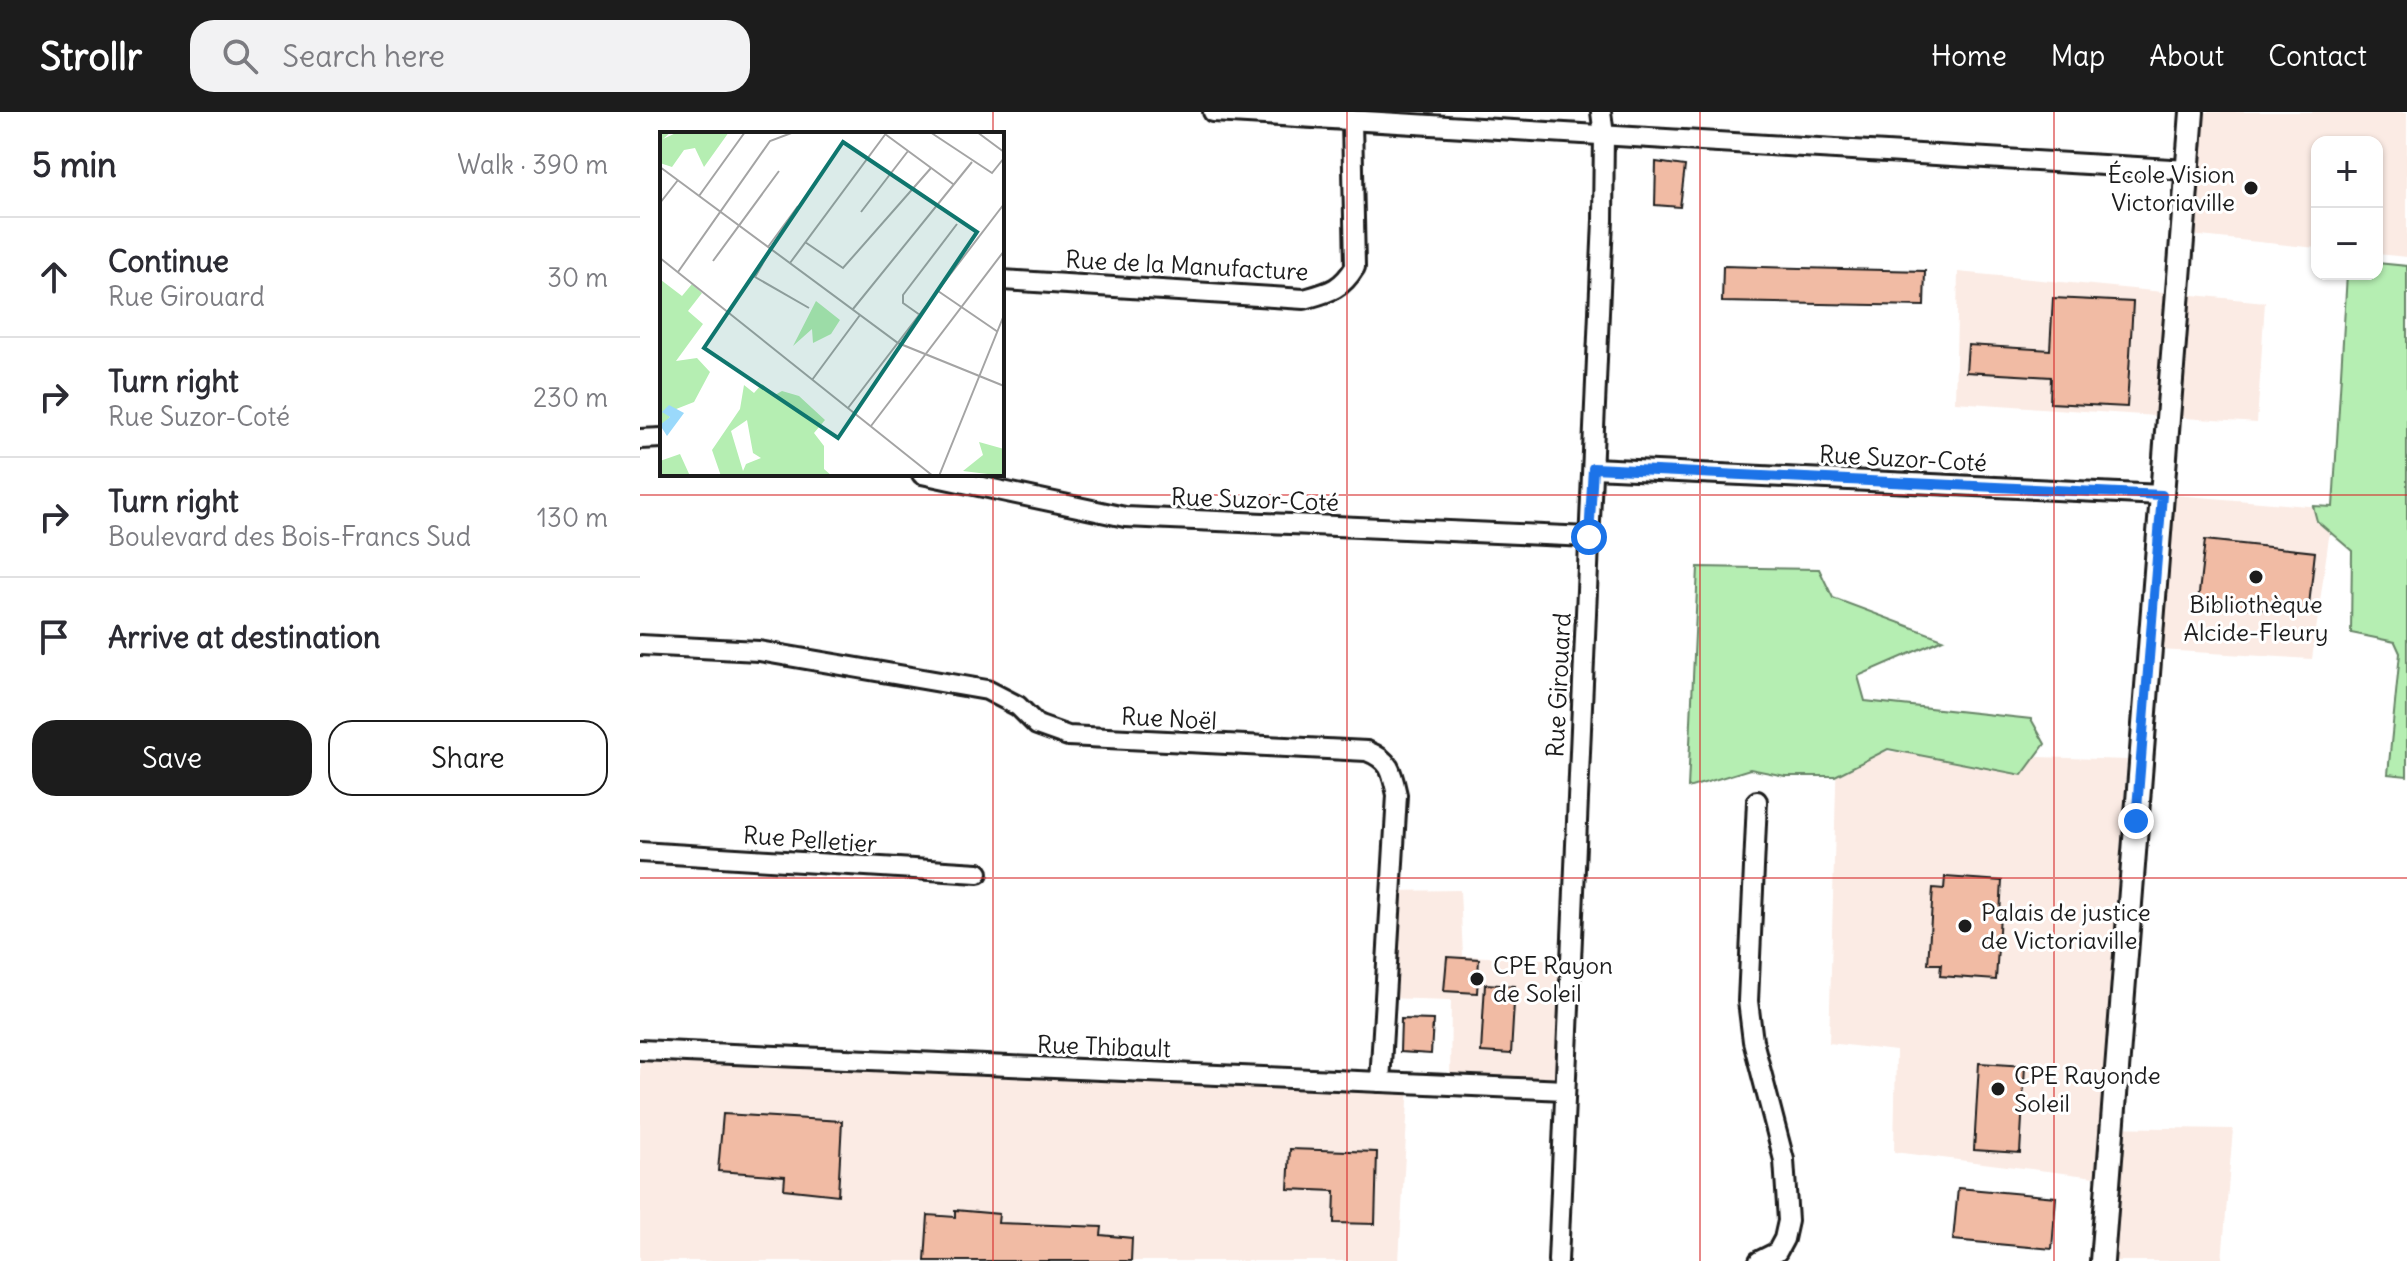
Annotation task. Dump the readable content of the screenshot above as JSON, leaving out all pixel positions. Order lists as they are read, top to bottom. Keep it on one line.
{"streets":{"street":["Rue de la Manufacture","Rue Suzor-Coté","Rue Girouard","Rue Noël","Rue Pelletier","Rue Thibault"]},"crossings":[["Rue Suzor-Coté","Rue Girouard"],["Rue Girouard","Rue Thibault"],["Rue Noël","Rue Thibault"]],"places":["École Vision Victoriaville","Bibliothèque Alcide-Fleury","Palais de justice de Victoriaville","CPE Rayon de Soleil","CPE Rayonde Soleil"],"page":{"header":"Strollr","search":"Search here","nav":["Home","Map","About","Contact"],"heading":["5 min","Walk · 390 m"],"map_buttons":["+","−"],"list":[["Continue","Rue Girouard","30 m"],["Turn right","Rue Suzor-Coté","230 m"],["Turn right","Boulevard des Bois-Francs Sud","130 m"],"Arrive at destination"],"buttons":["Save","Share"]}}
